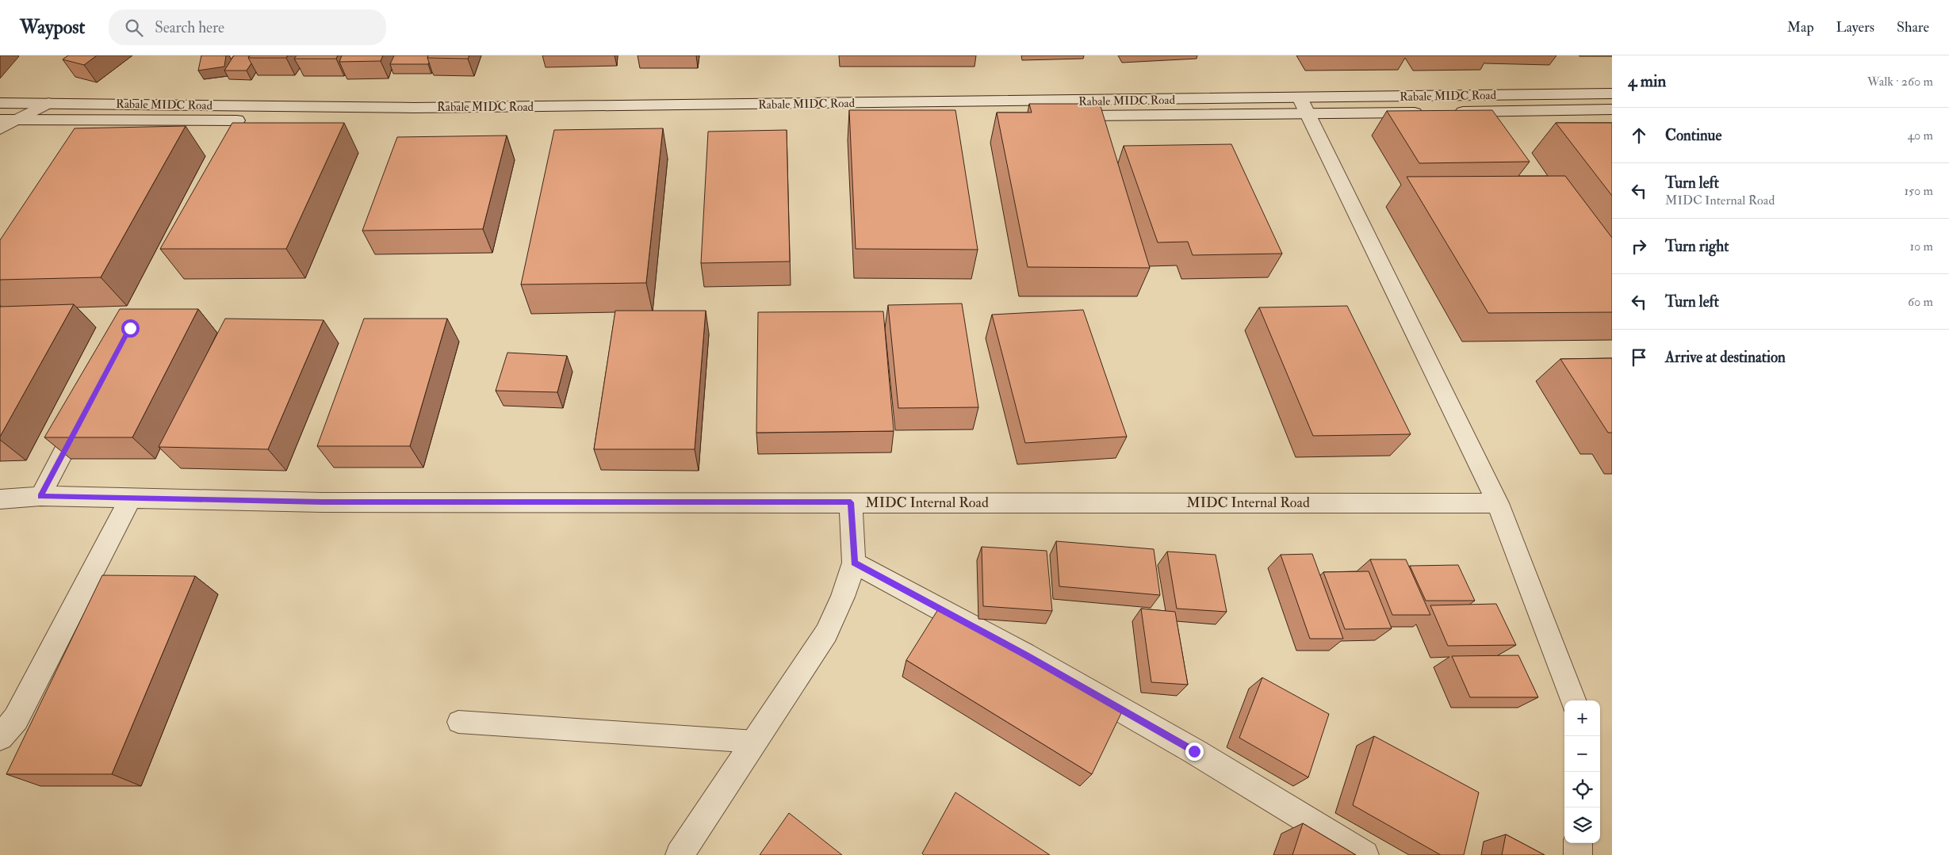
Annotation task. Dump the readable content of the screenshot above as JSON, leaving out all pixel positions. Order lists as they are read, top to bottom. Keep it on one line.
{"streets":{"street":["Rabale MIDC Road","MIDC Internal Road"]},"page":{"header":"Waypost","search":"Search here","nav":["Map","Layers","Share"],"heading":["4 min","Walk · 260 m"],"list":[["Continue","40 m"],["Turn left","MIDC Internal Road","150 m"],["Turn right","10 m"],["Turn left","60 m"],"Arrive at destination"],"map_buttons":["+","−"]}}
